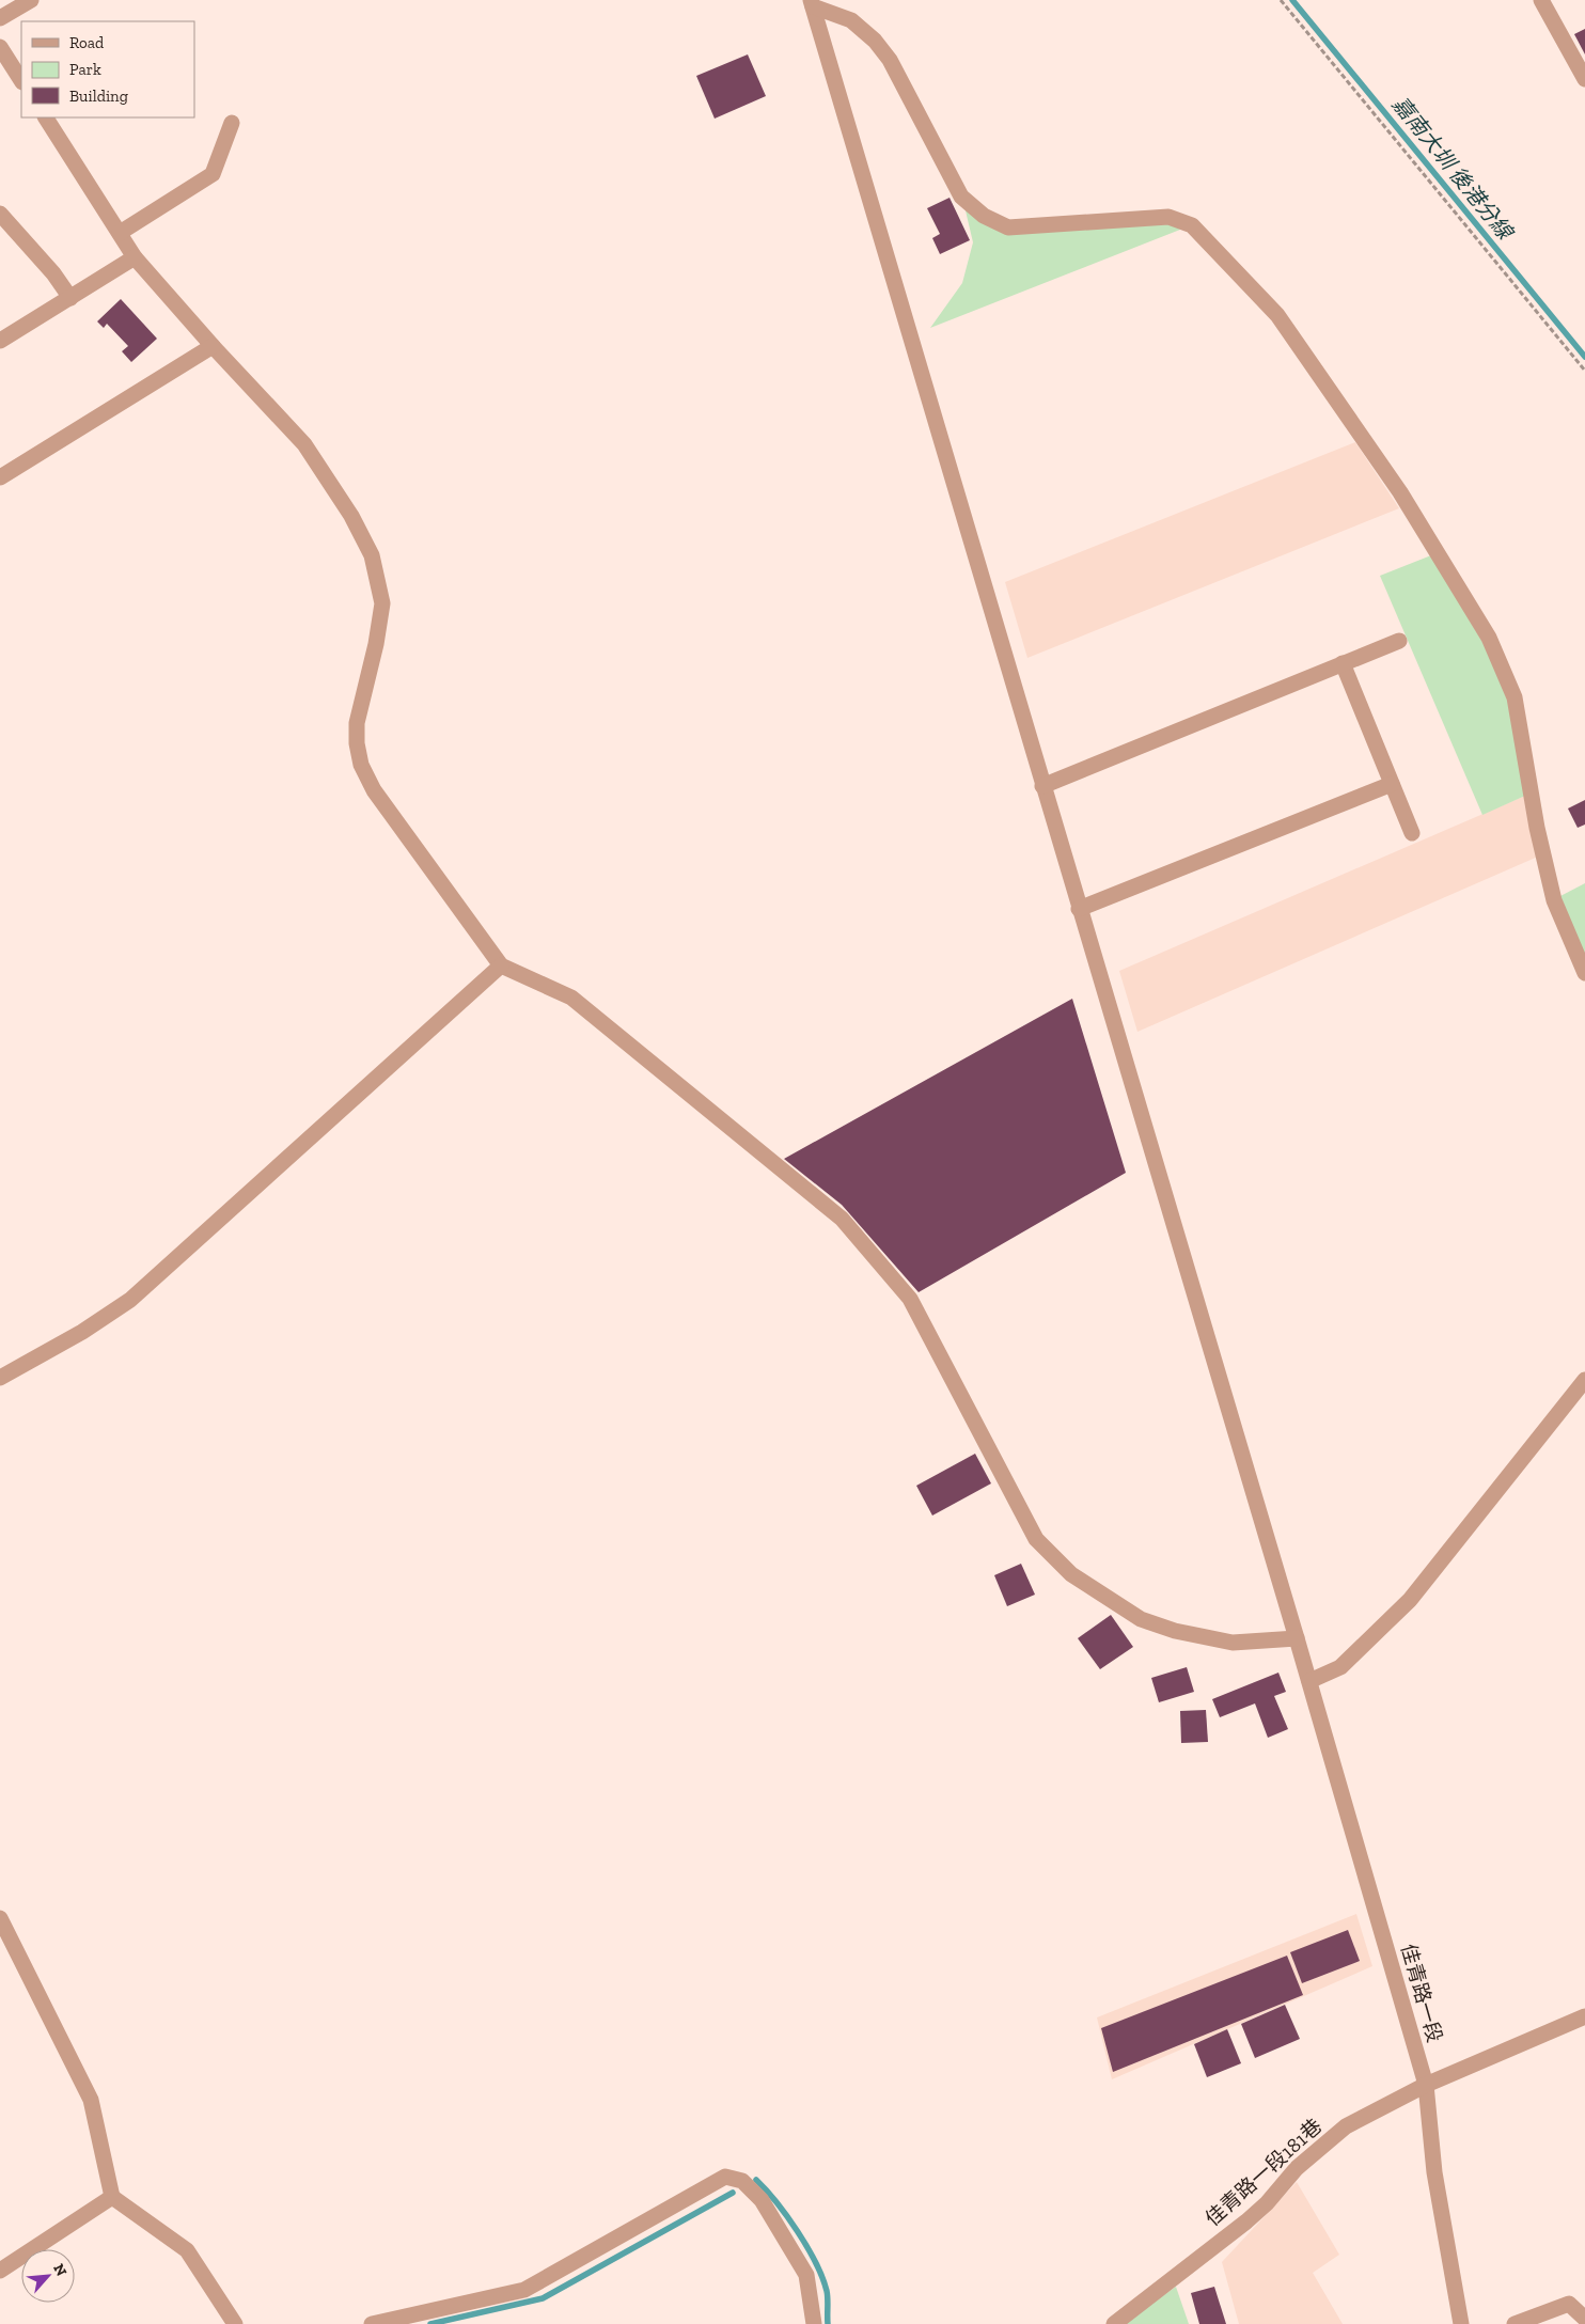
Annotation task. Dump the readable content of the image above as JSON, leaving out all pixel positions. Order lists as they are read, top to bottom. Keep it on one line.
{"streets":{"street":["佳青路一段","佳青路一段181巷"]},"crossings":[["佳青路一段","佳青路一段181巷"]],"water":["嘉南大圳 後港分線"],"legend":["Road","Park","Building"],"north":"top right"}
